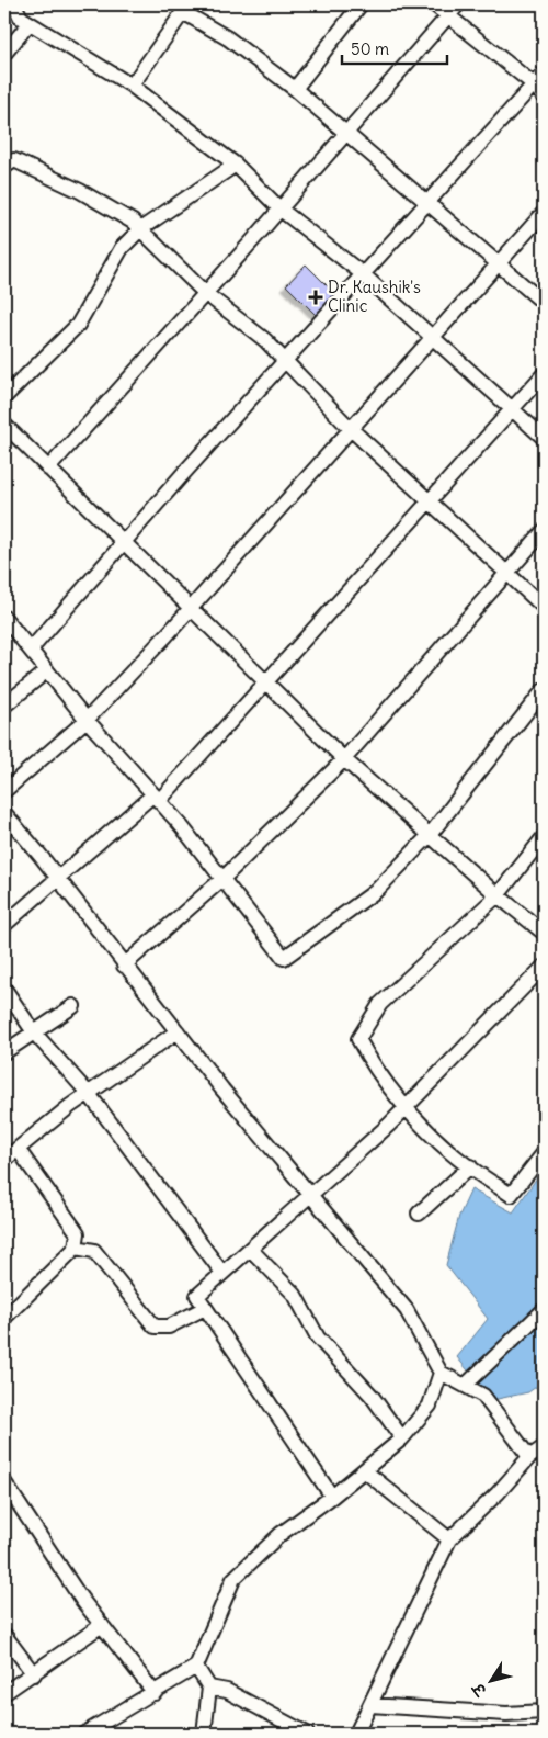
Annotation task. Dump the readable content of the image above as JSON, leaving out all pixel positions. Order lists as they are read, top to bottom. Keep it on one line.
{"places":{"health":["Dr. Kaushik's Clinic"]},"scale_bar":"50 m","north":"bottom left"}
